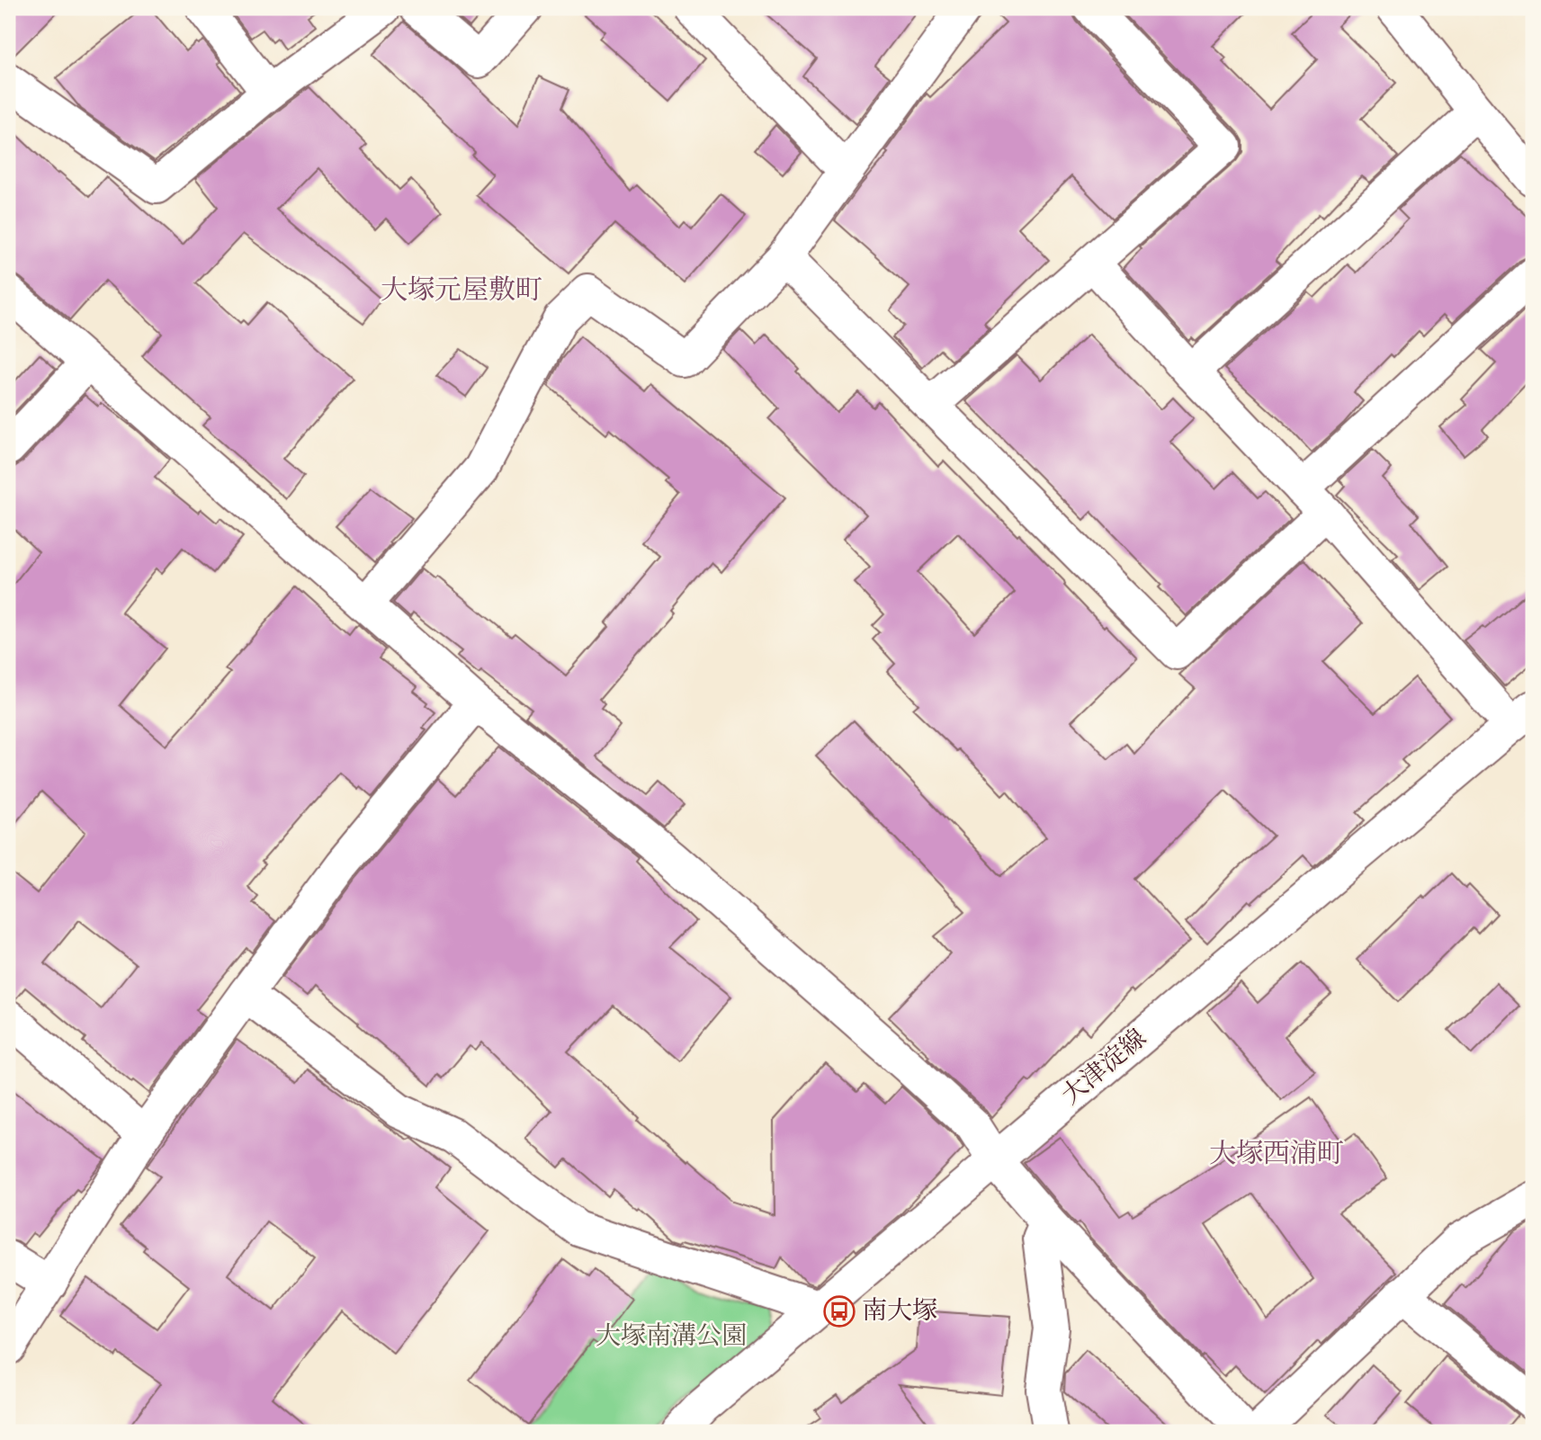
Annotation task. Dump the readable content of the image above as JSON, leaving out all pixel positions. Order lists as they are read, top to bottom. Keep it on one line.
{"streets":{"street":["大津淀線"]},"districts":["大塚元屋敷町","大塚西浦町"],"parks":["大塚南溝公園"],"places":{"bus stop":["南大塚"]}}
